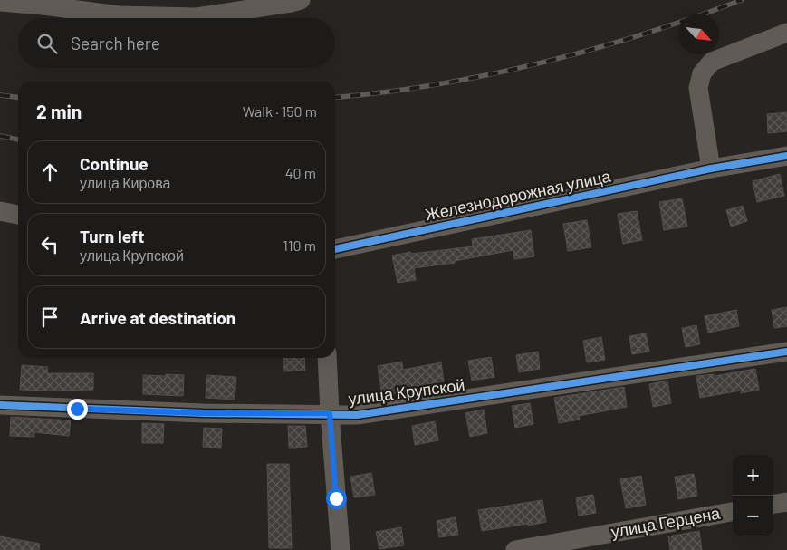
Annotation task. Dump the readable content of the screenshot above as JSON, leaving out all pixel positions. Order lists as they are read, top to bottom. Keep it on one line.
{"streets":{"street":["Железнодорожная улица","улица Крупской","улица Герцена"]},"north":"bottom right","page":{"search":"Search here","heading":["2 min","Walk · 150 m"],"list":[["Continue","улица Кирова","40 m"],["Turn left","улица Крупской","110 m"],"Arrive at destination"],"map_buttons":["+","−"]}}
